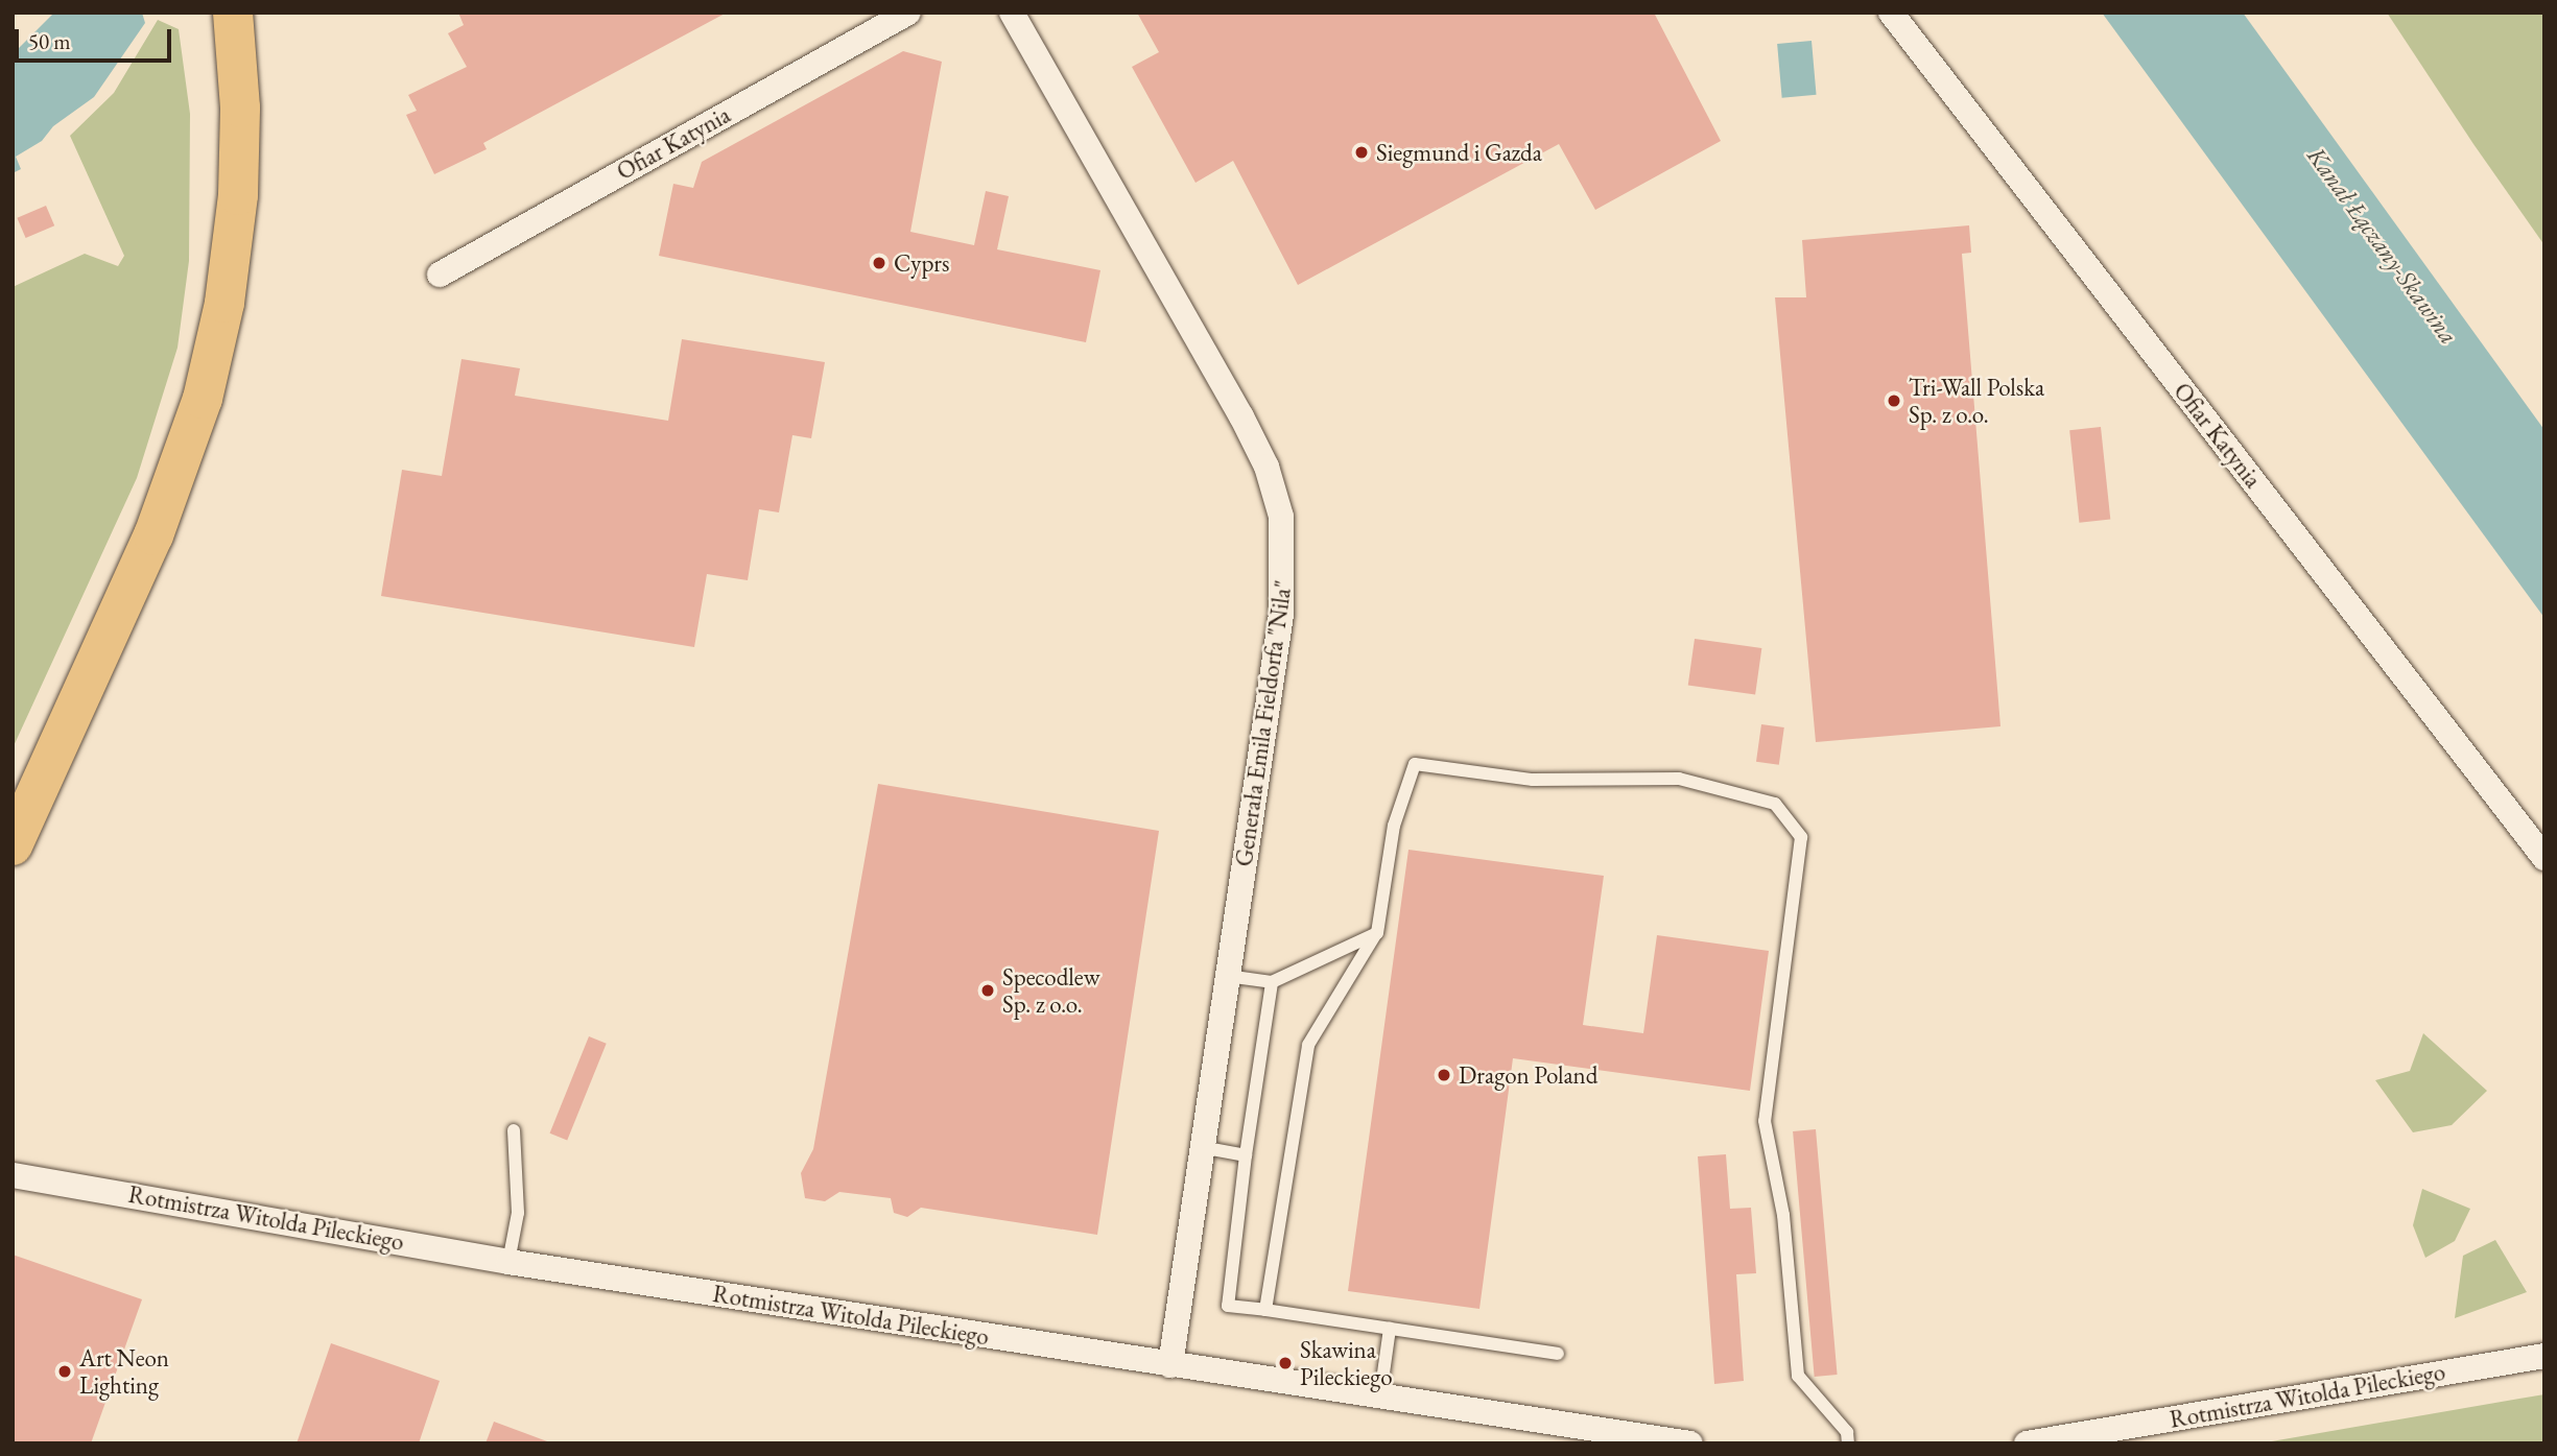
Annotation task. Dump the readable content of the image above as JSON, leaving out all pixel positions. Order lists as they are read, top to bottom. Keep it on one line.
{"streets":{"street":["Ofiar Katynia","Generała Emila Fieldorfa \"Nila\"","Rotmistrza Witolda Pileckiego"]},"crossings":[["Generała Emila Fieldorfa \"Nila\"","Rotmistrza Witolda Pileckiego"]],"water":["Kanał Łączany-Skawina"],"places":["Siegmund i Gazda","Cyprs","Tri-Wall Polska Sp. z o.o.","Specodlew Sp. z o.o.","Dragon Poland","Skawina Pileckiego","Art Neon Lighting"],"scale_bar":"50 m"}
